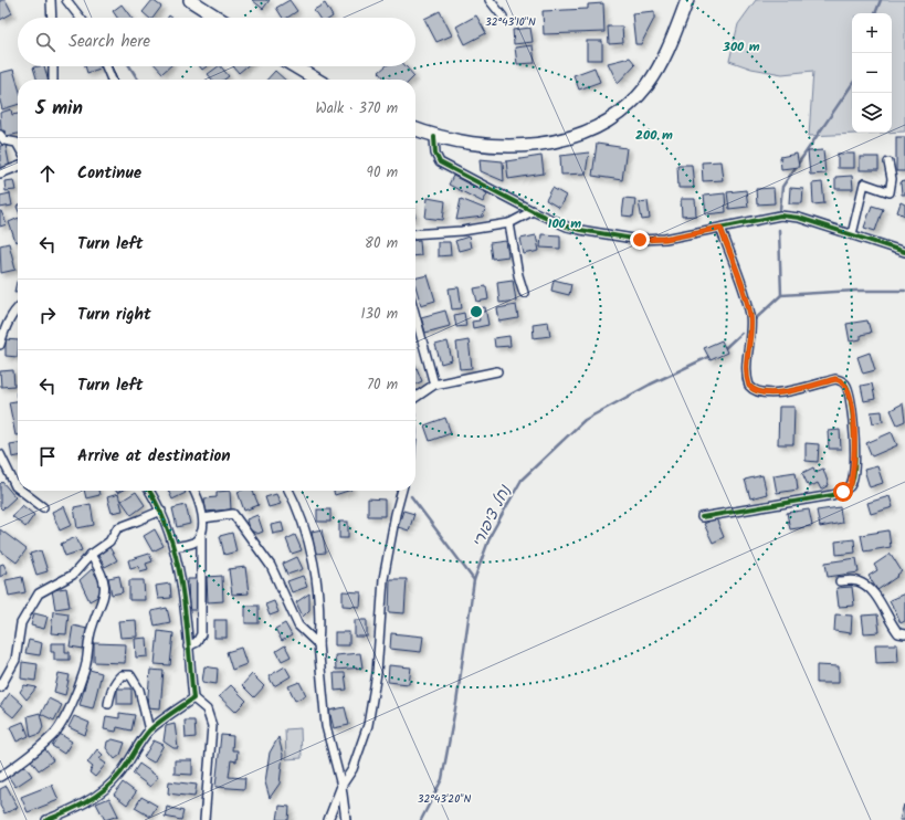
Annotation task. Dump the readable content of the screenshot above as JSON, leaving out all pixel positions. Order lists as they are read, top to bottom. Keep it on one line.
{"water":["נחל ציפורי"],"page":{"map_buttons":["+","−"],"search":"Search here","heading":["5 min","Walk · 370 m"],"list":[["Continue","90 m"],["Turn left","80 m"],["Turn right","130 m"],["Turn left","70 m"],"Arrive at destination"]},"coordinates":["32°43'10\"N","32°43'20\"N"],"rings":["300 m","200 m","100 m"]}
